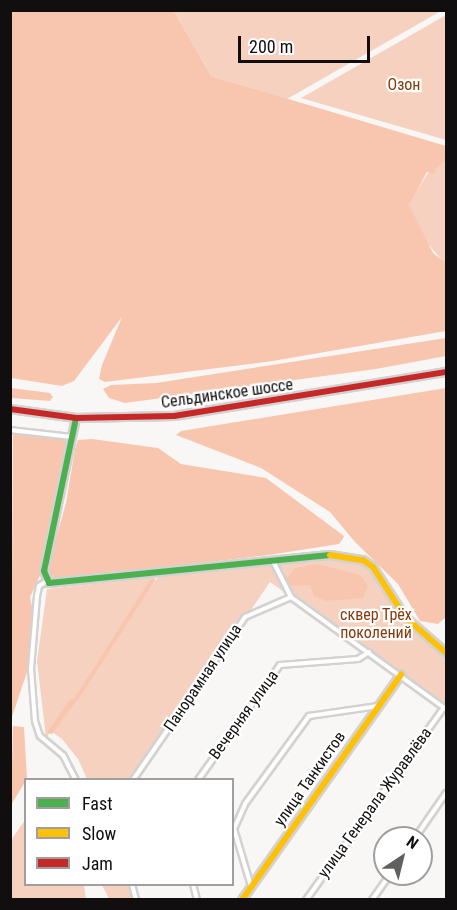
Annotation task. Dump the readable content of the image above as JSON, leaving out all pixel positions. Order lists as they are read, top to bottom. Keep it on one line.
{"streets":{"street":["Сельдинское шоссе","Панорамная улица","Вечерняя улица","улица Танкистов","улица Генерала Журавлёва"]},"parks":["Озон","сквер Трёх поколений"],"legend":["Fast","Slow","Jam"],"scale_bar":"200 m","north":"top right"}
